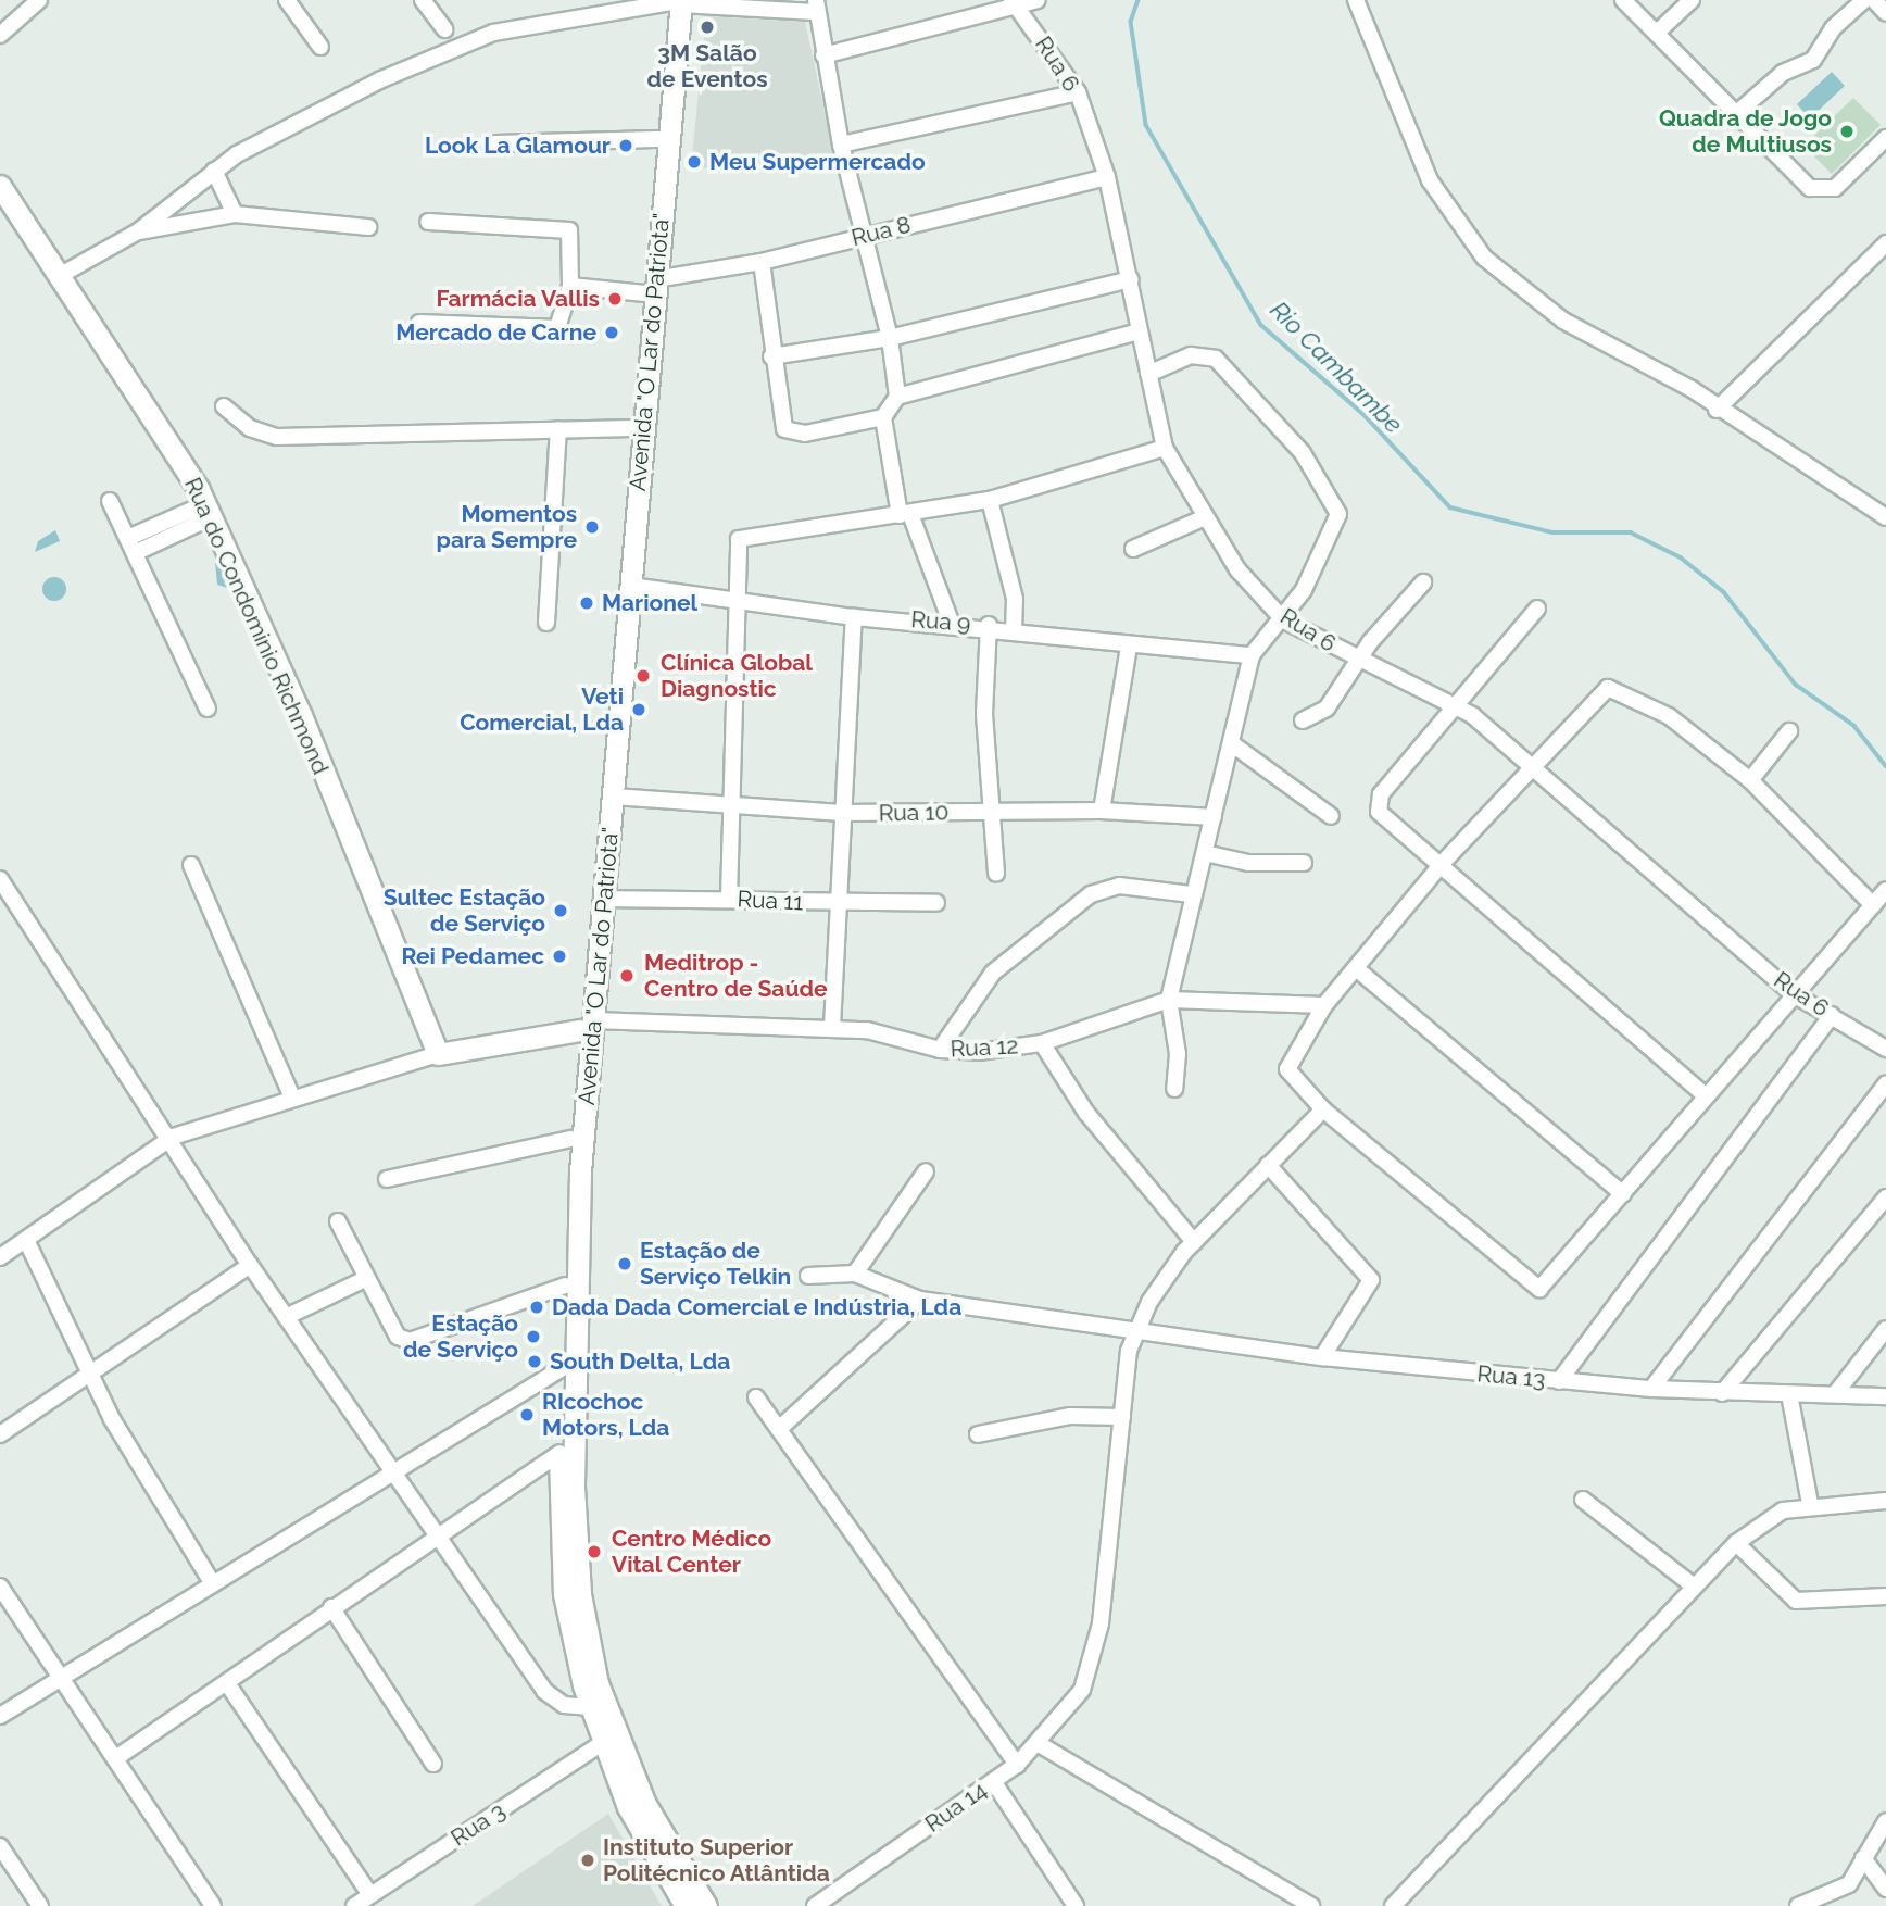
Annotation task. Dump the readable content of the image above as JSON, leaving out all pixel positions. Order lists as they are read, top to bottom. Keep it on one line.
{"streets":{"main road":["Avenida \"O Lar do Patriota\"","Rua do Condominio Richmond"],"street":["Rua 6","Rua 8","Rua 9","Rua 10","Rua 11","Rua 12","Rua 13","Rua 14","Rua 3"]},"crossings":[["Rua 6","Rua 8"],["Rua 8","Avenida \"O Lar do Patriota\""],["Avenida \"O Lar do Patriota\"","Rua 9"],["Avenida \"O Lar do Patriota\"","Rua 10"],["Avenida \"O Lar do Patriota\"","Rua 11"],["Avenida \"O Lar do Patriota\"","Rua 12"],["Avenida \"O Lar do Patriota\"","Rua 3"]],"water":["Rio Cambambe"],"places":["3M Salão de Eventos","Quadra de Jogo de Multiusos","Look La Glamour","Meu Supermercado","Farmácia Vallis","Mercado de Carne","Momentos para Sempre","Marionel","Clínica Global Diagnostic","Veti Comercial, Lda","Sultec Estação de Serviço","Rei Pedamec","Meditrop - Centro de Saúde","Estação de Serviço Telkin","Dada Dada Comercial e Indústria, Lda","Estação de Serviço","South Delta, Lda","RIcochoc Motors, Lda","Centro Médico Vital Center","Instituto Superior Politécnico Atlântida"]}
